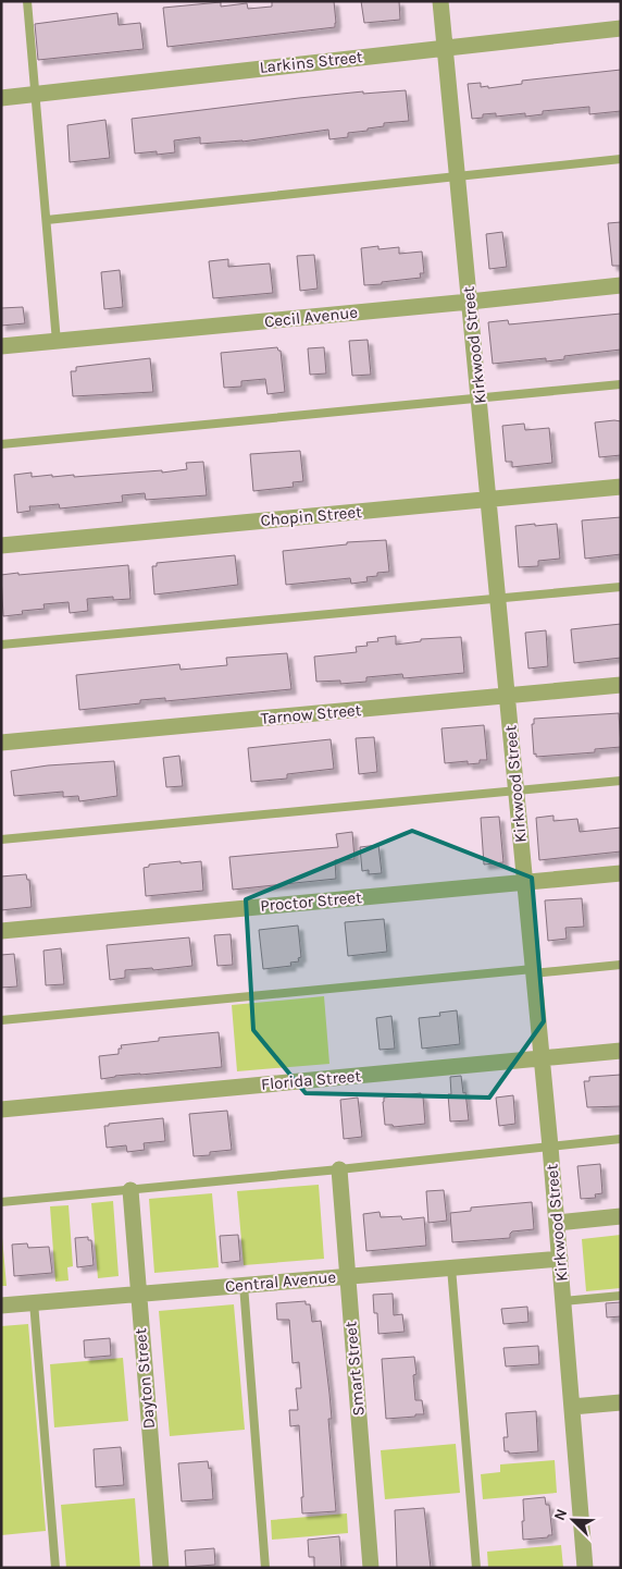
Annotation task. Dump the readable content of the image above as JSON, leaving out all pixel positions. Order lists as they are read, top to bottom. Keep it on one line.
{"streets":{"street":["Larkins Street","Cecil Avenue","Kirkwood Street","Chopin Street","Tarnow Street","Proctor Street","Florida Street","Central Avenue","Smart Street","Dayton Street"]},"crossings":[["Larkins Street","Kirkwood Street"],["Cecil Avenue","Kirkwood Street"],["Kirkwood Street","Chopin Street"],["Kirkwood Street","Tarnow Street"],["Kirkwood Street","Proctor Street"],["Kirkwood Street","Florida Street"],["Kirkwood Street","Central Avenue"],["Central Avenue","Smart Street"],["Central Avenue","Dayton Street"]],"north":"top left"}
